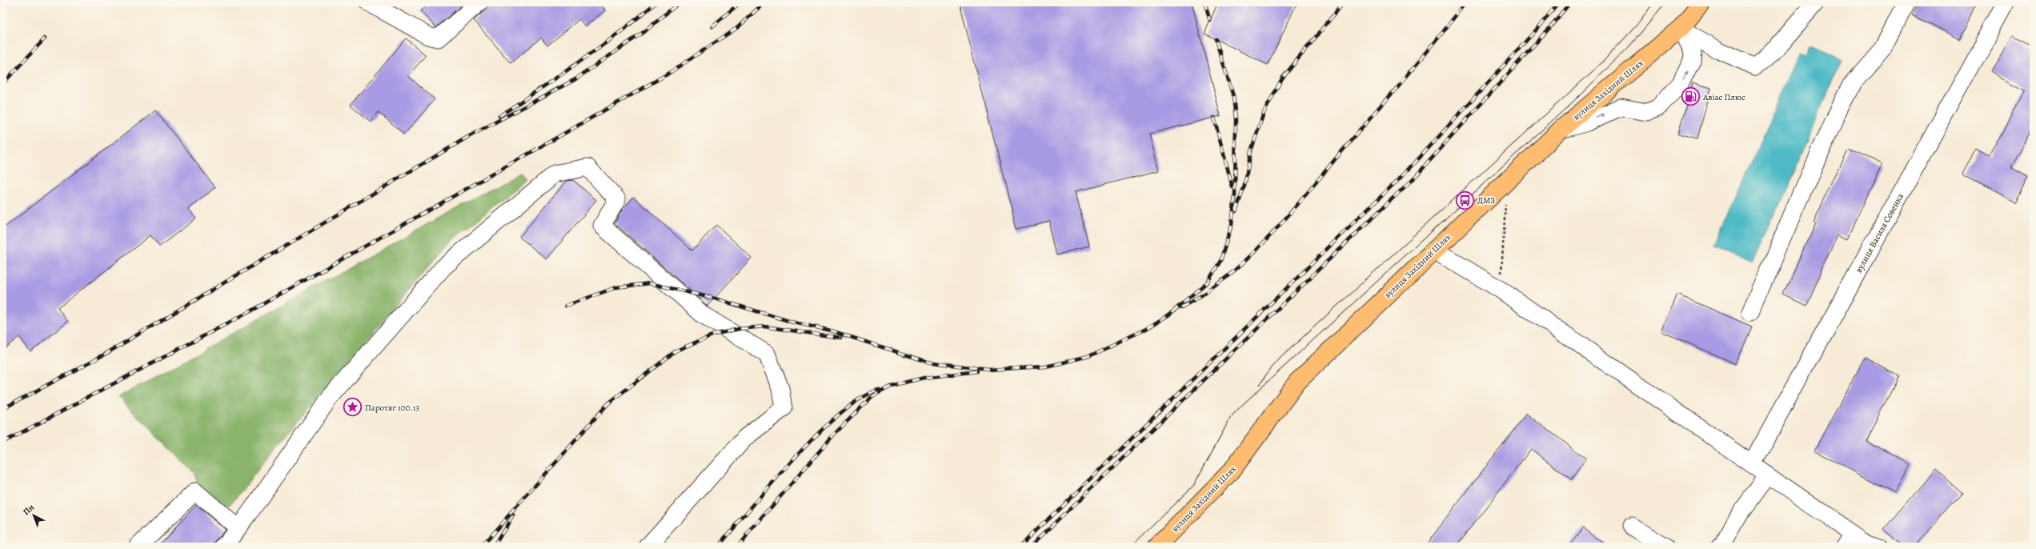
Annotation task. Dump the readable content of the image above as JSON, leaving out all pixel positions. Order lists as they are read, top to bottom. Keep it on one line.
{"streets":{"highway":["вулиця Західний Шлях"],"street":["вулиця Василя Совенка"]},"places":{"fuel station":["Авіас Плюс"],"bus stop":["ДМЗ"],"place":["Паротяг 100.13"]},"north":"top left"}
